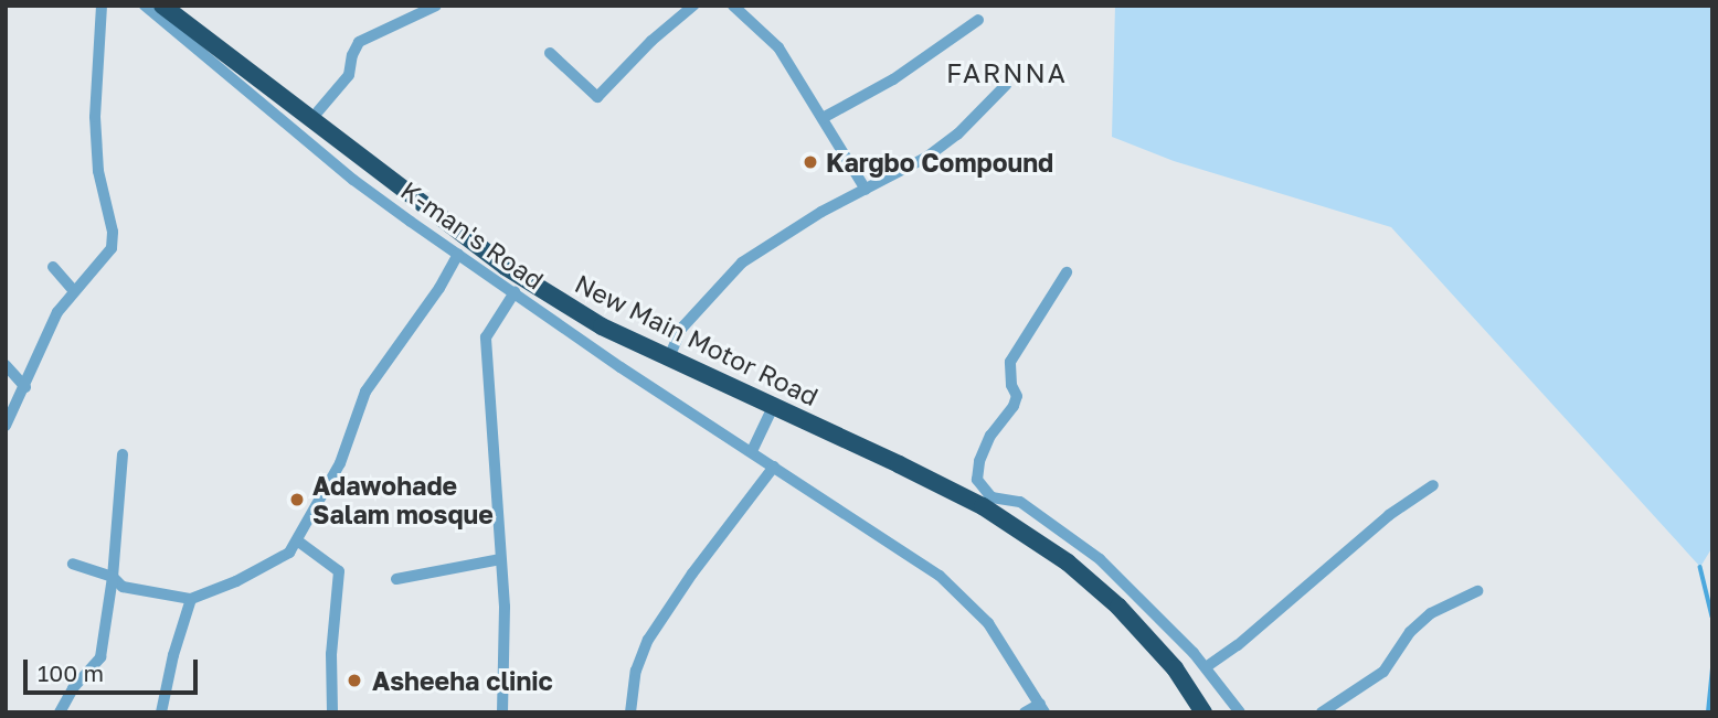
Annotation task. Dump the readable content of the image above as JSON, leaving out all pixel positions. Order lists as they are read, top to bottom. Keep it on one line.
{"streets":{"highway":["New Main Motor Road"],"street":["K-man's Road"]},"crossings":[["K-man's Road","New Main Motor Road"]],"districts":["FARNNA"],"places":["Kargbo Compound","Adawohade Salam mosque","Asheeha clinic"],"scale_bar":"100 m"}
